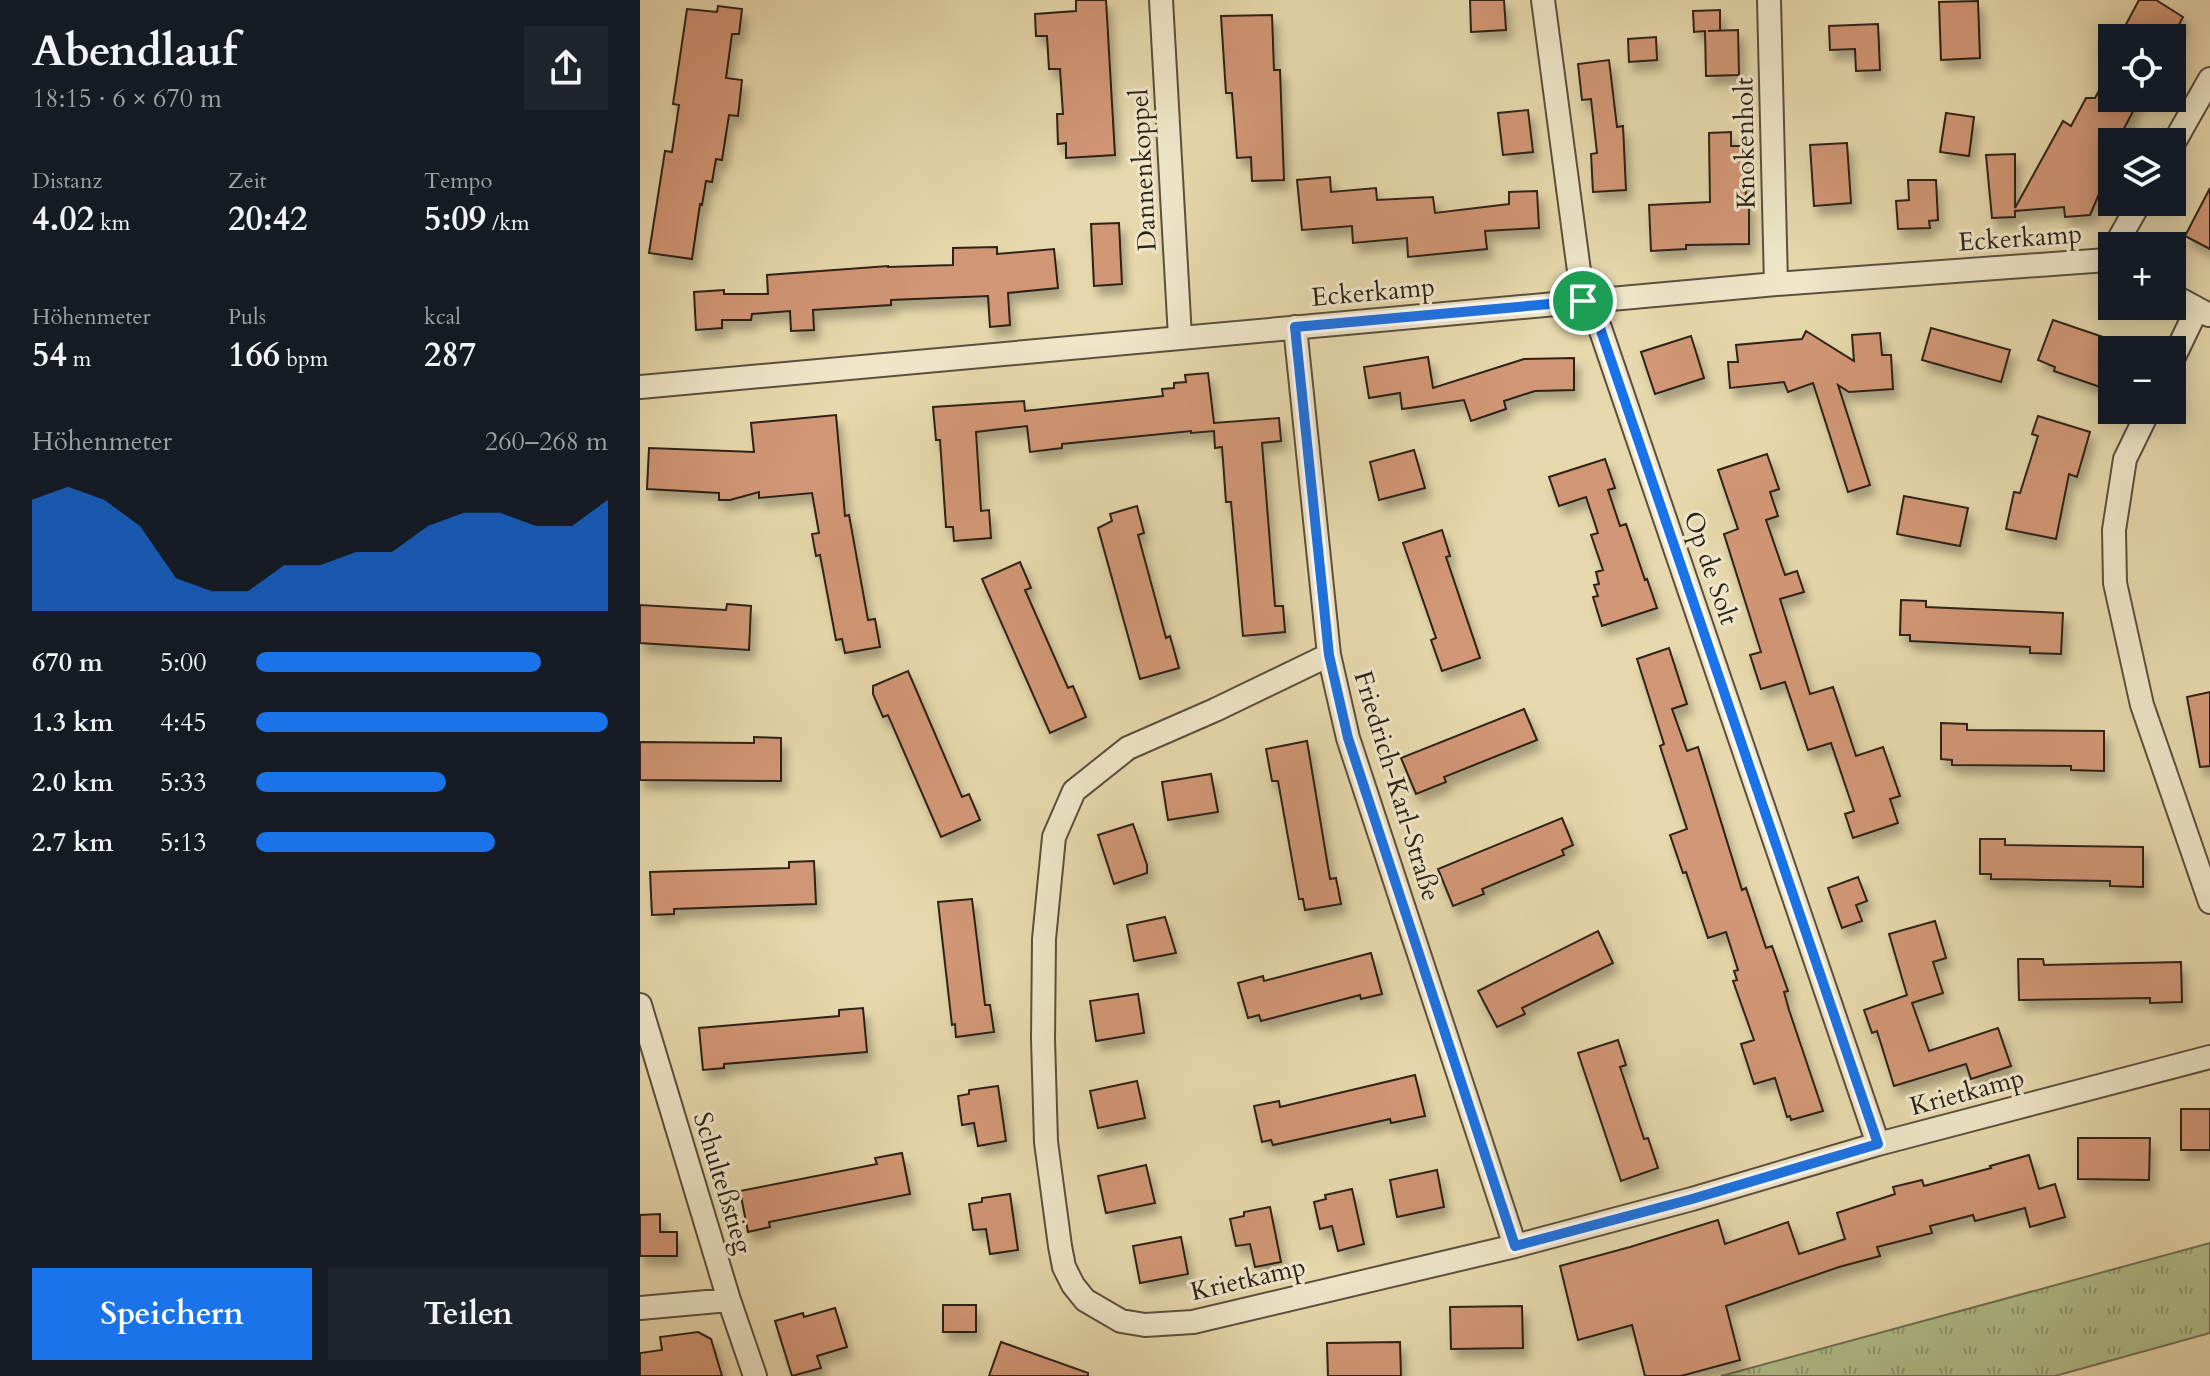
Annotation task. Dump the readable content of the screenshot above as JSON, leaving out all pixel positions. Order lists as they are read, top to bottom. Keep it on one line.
{"streets":{"street":["Knokenholt","Dannenkoppel","Eckerkamp","Op de Solt","Friedrich-Karl-Straße","Krietkamp","Schulteßstieg"]},"crossings":[["Knokenholt","Eckerkamp"],["Dannenkoppel","Eckerkamp"],["Eckerkamp","Op de Solt"],["Eckerkamp","Friedrich-Karl-Straße"],["Op de Solt","Krietkamp"],["Friedrich-Karl-Straße","Krietkamp"]],"page":{"heading":["Abendlauf","18:15 · 6 × 670 m"],"map_buttons":["+","−"],"stats":[["Distanz","4.02 km"],["Zeit","20:42"],["Tempo","5:09 /km"],["Höhenmeter","54 m"],["Puls","166 bpm"],["kcal","287"]],"chart":["Höhenmeter","260–268 m"],"list":[{"name":"670 m","note":"5:00"},{"name":"1.3 km","note":"4:45"},{"name":"2.0 km","note":"5:33"},{"name":"2.7 km","note":"5:13"}],"buttons":["Speichern","Teilen"]}}
